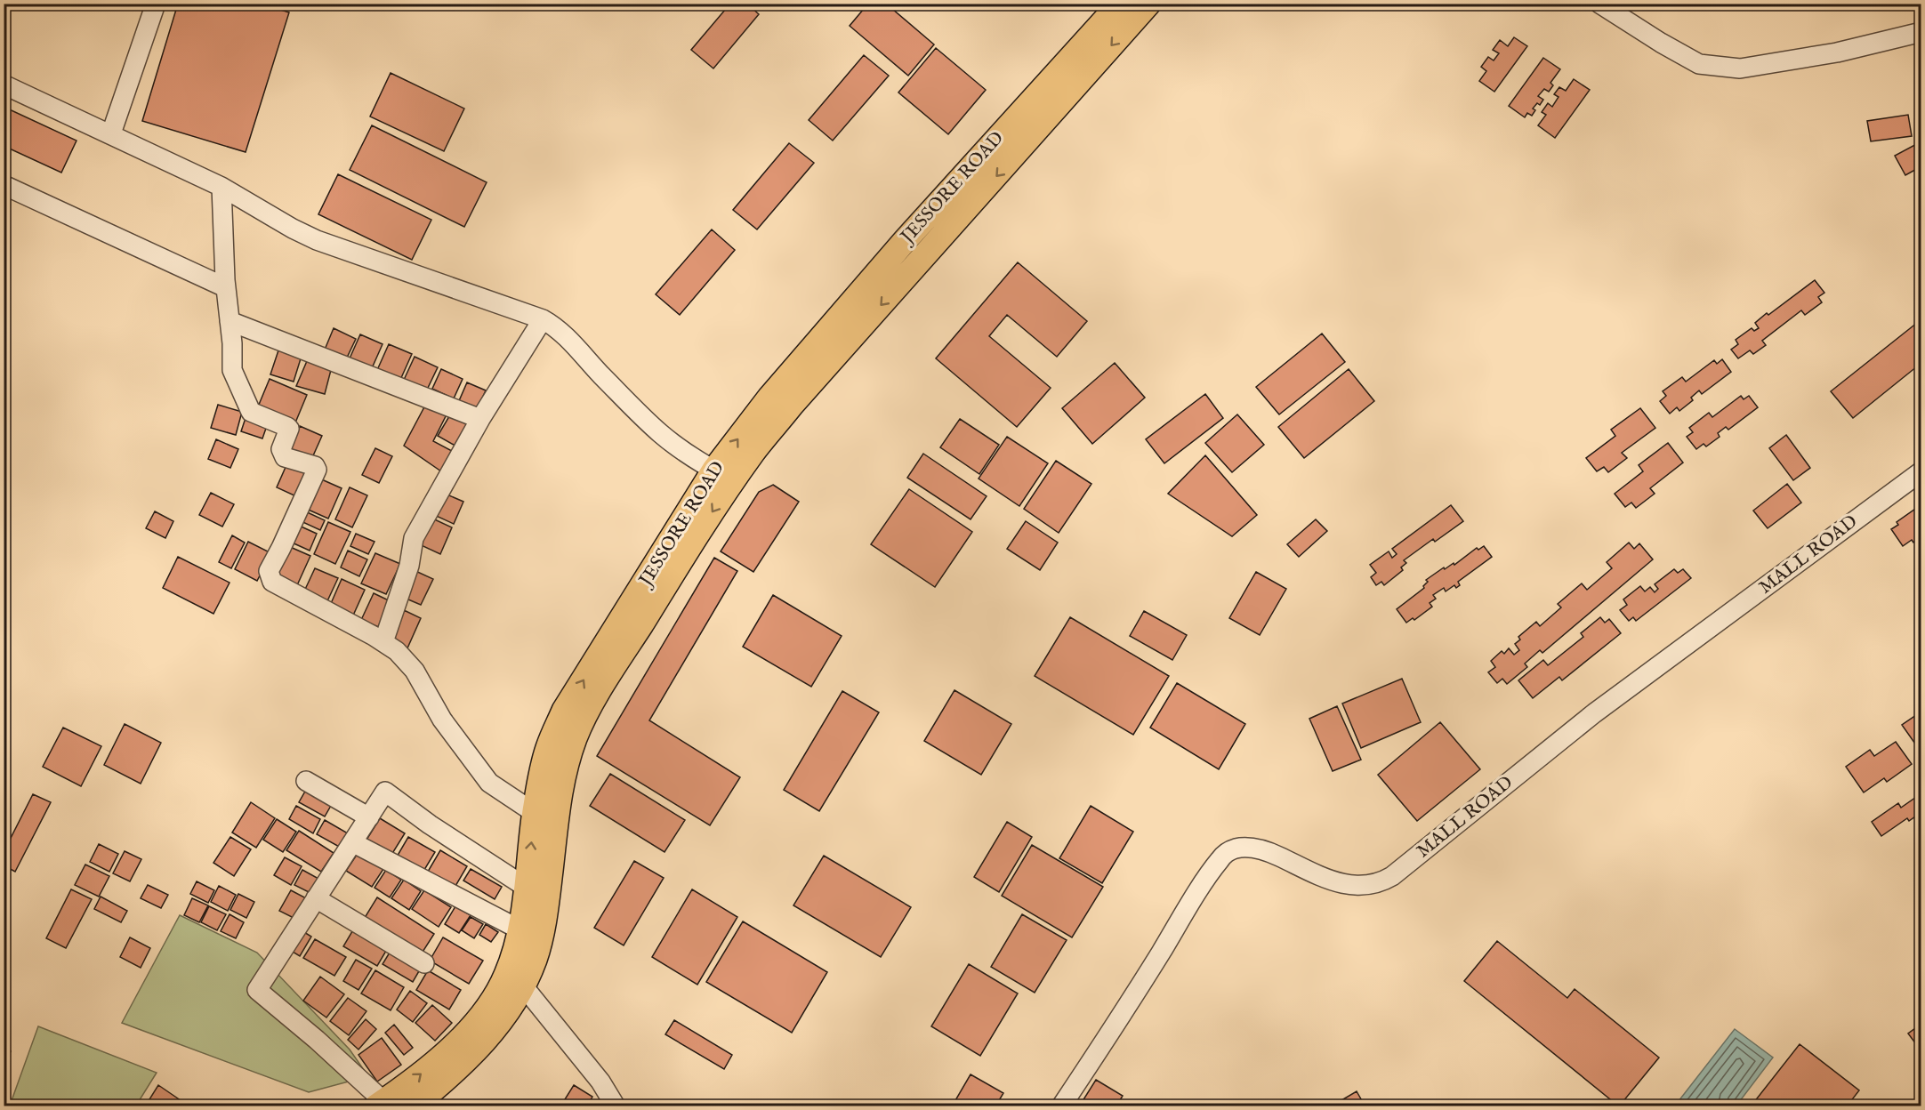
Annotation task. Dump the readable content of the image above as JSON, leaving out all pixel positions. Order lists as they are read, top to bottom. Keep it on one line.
{"streets":{"main road":["JESSORE ROAD"],"street":["MALL ROAD"]}}
